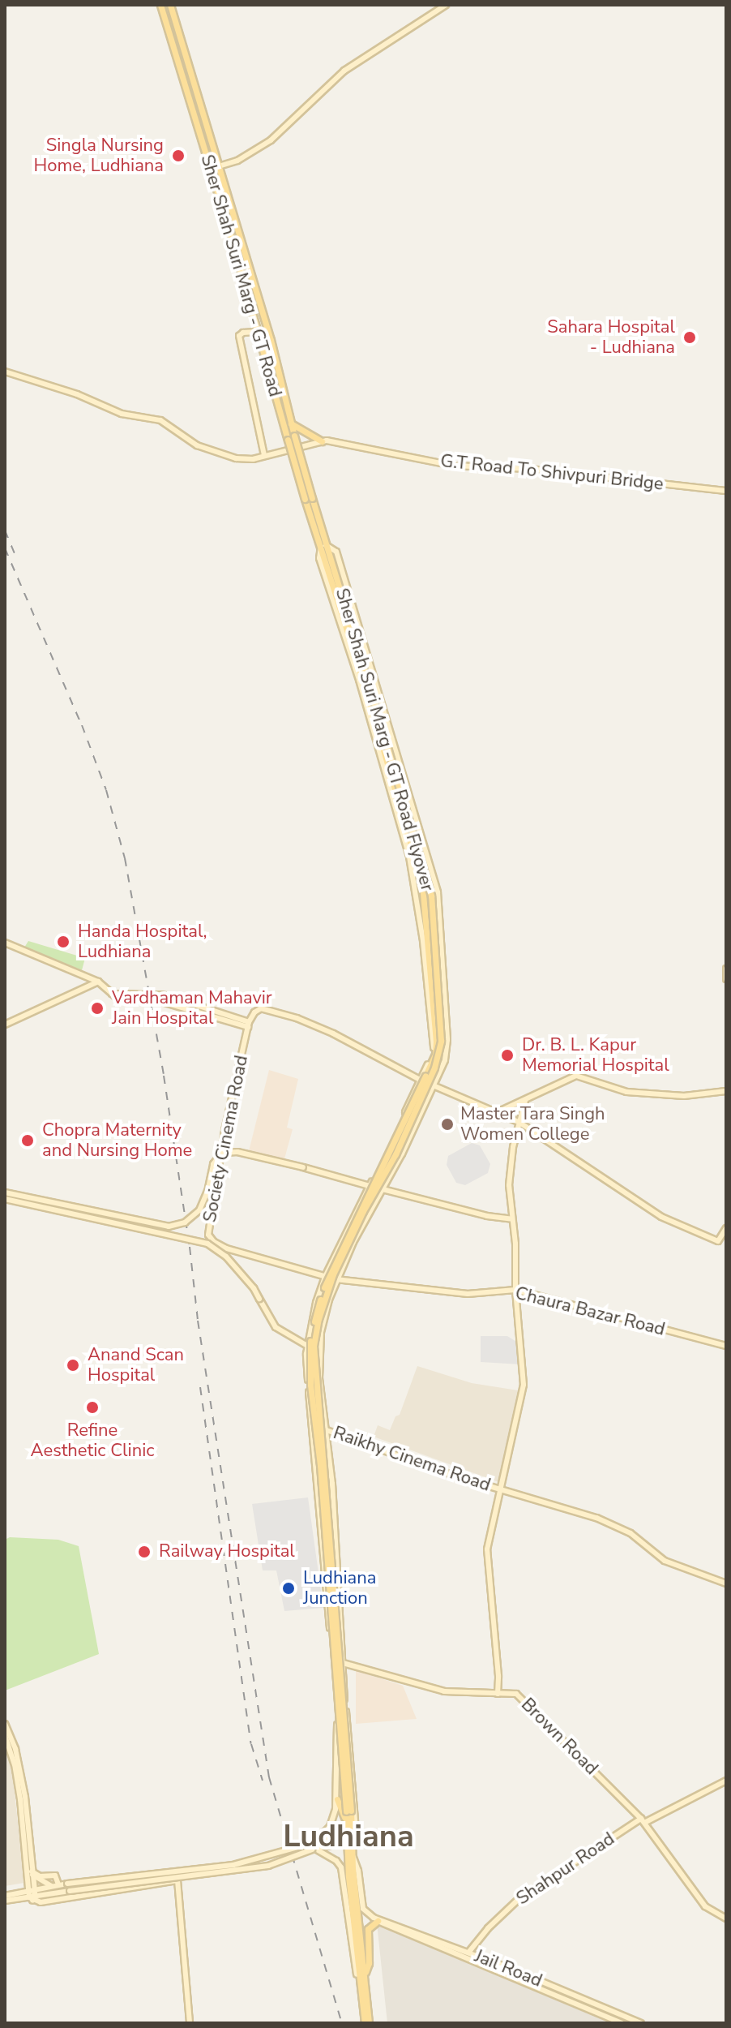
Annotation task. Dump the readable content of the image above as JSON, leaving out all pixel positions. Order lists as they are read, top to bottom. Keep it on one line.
{"streets":{"main road":["Sher Shah Suri Marg - GT Road","Sher Shah Suri Marg - GT Road Flyover"],"street":["G.T Road To Shivpuri Bridge","Society Cinema Road","Chaura Bazar Road","Raikhy Cinema Road","Brown Road","Shahpur Road","Jail Road"]},"crossings":[["Sher Shah Suri Marg - GT Road","Sher Shah Suri Marg - GT Road Flyover"],["Society Cinema Road","Chaura Bazar Road"],["Brown Road","Shahpur Road"],["Shahpur Road","Jail Road"]],"districts":["Ludhiana"],"places":["Singla Nursing Home, Ludhiana","Sahara Hospital - Ludhiana","Handa Hospital, Ludhiana","Vardhaman Mahavir Jain Hospital","Dr. B. L. Kapur Memorial Hospital","Master Tara Singh Women College","Chopra Maternity and Nursing Home","Anand Scan Hospital","Refine Aesthetic Clinic","Railway Hospital","Ludhiana Junction"]}
